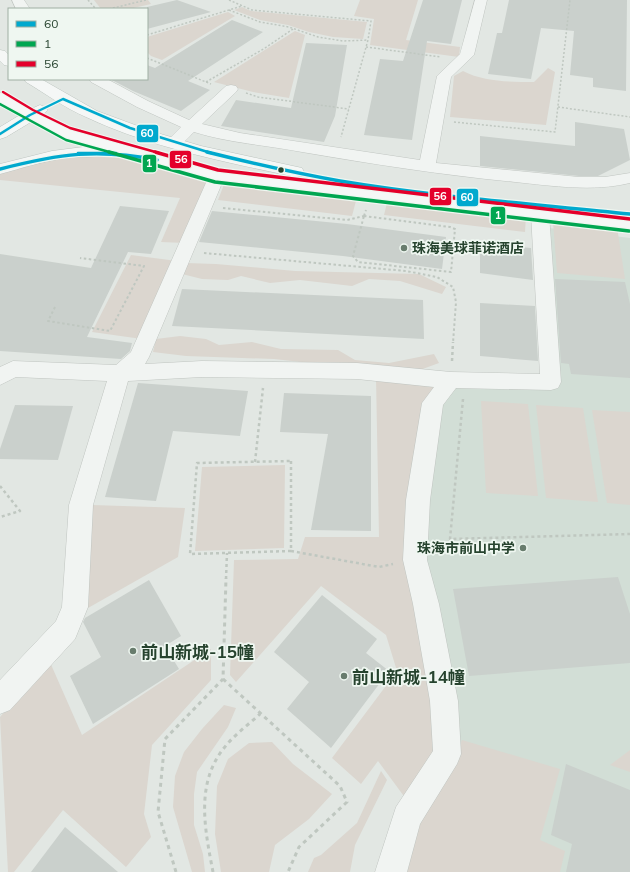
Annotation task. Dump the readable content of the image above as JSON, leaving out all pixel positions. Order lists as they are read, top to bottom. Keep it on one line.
{"places":["珠海美球菲诺酒店","珠海市前山中学","前山新城-15幢","前山新城-14幢"],"lines":["transit line 56","transit line 60","transit line 1"],"legend":["60","1","56"]}
